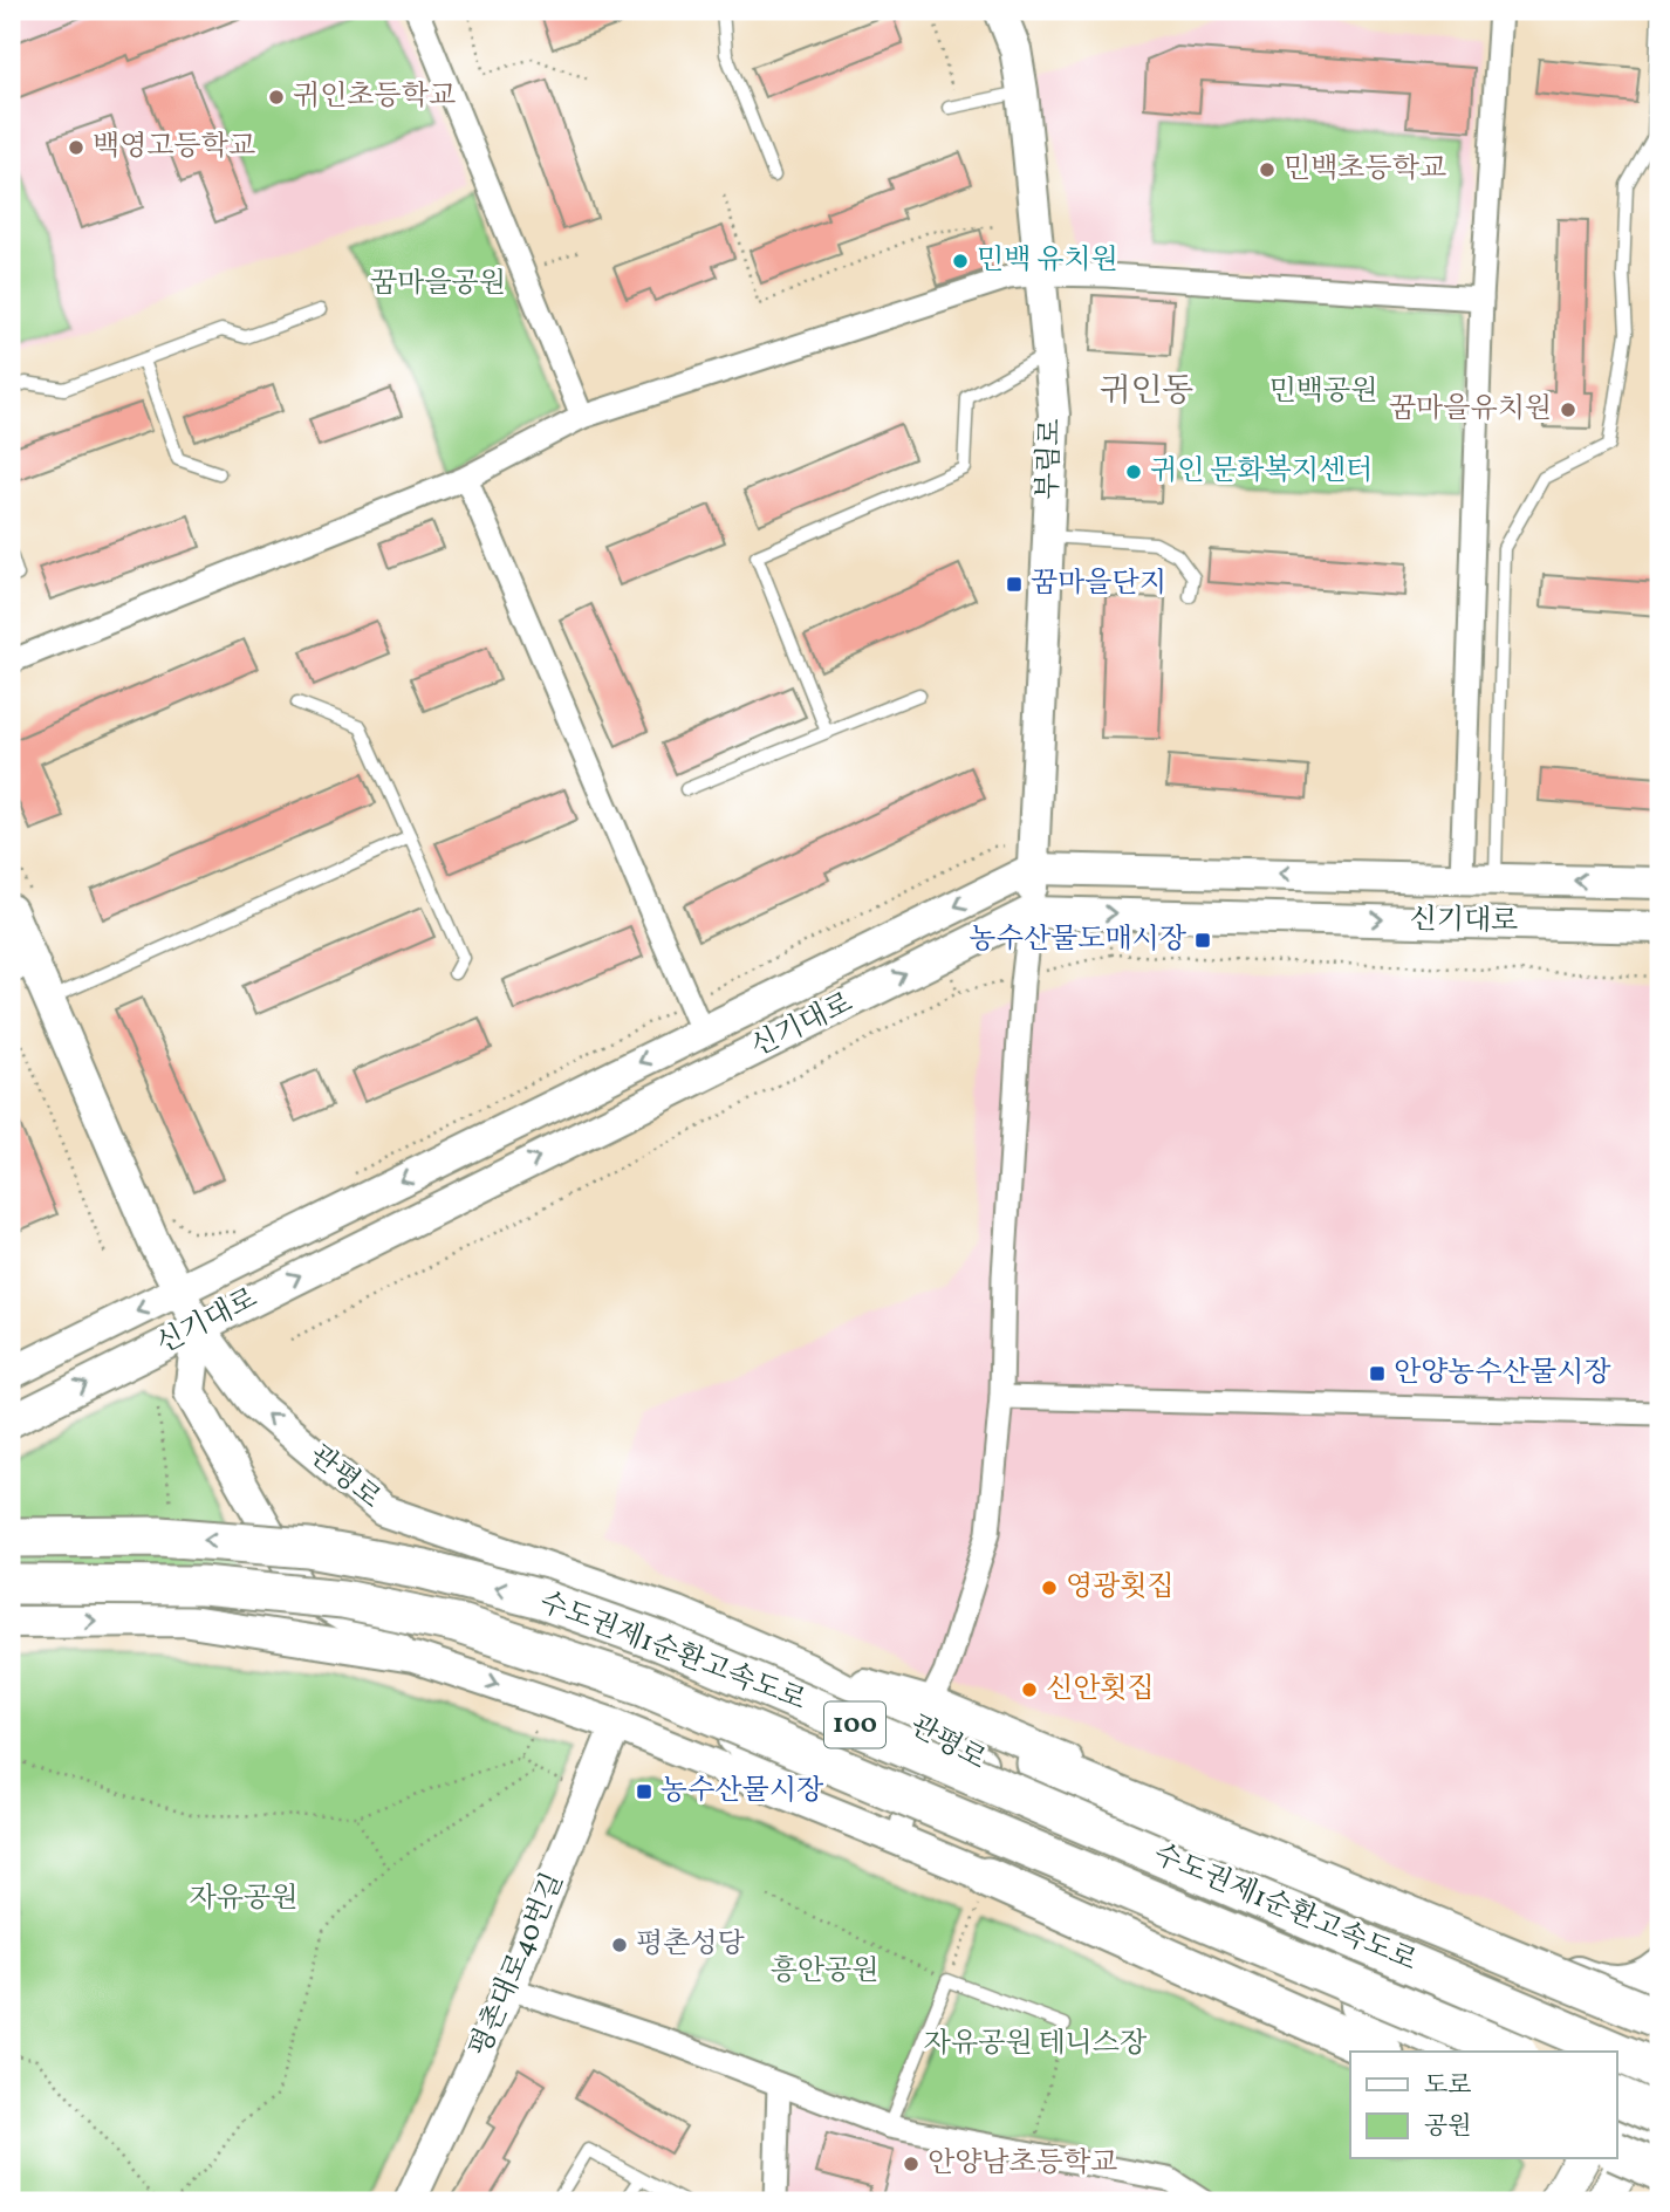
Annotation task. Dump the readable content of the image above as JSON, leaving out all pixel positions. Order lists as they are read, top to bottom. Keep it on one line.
{"streets":{"highway":["수도권제1순환고속도로","100"],"street":["부림로","신기대로","관평로","평촌대로40번길"]},"crossings":[["부림로","신기대로"],["신기대로","관평로"],["관평로","수도권제1순환고속도로"]],"districts":["귀인동"],"parks":["꿈마을공원","민백공원","자유공원","흥안공원","자유공원 테니스장"],"places":{"other":["귀인초등학교","백영고등학교","민백초등학교","민백 유치원","꿈마을유치원","귀인 문화복지센터","영광횟집","신안횟집","평촌성당","안양남초등학교"],"transit":["꿈마을단지","농수산물도매시장","안양농수산물시장","농수산물시장"]},"legend":["도로","공원"]}
